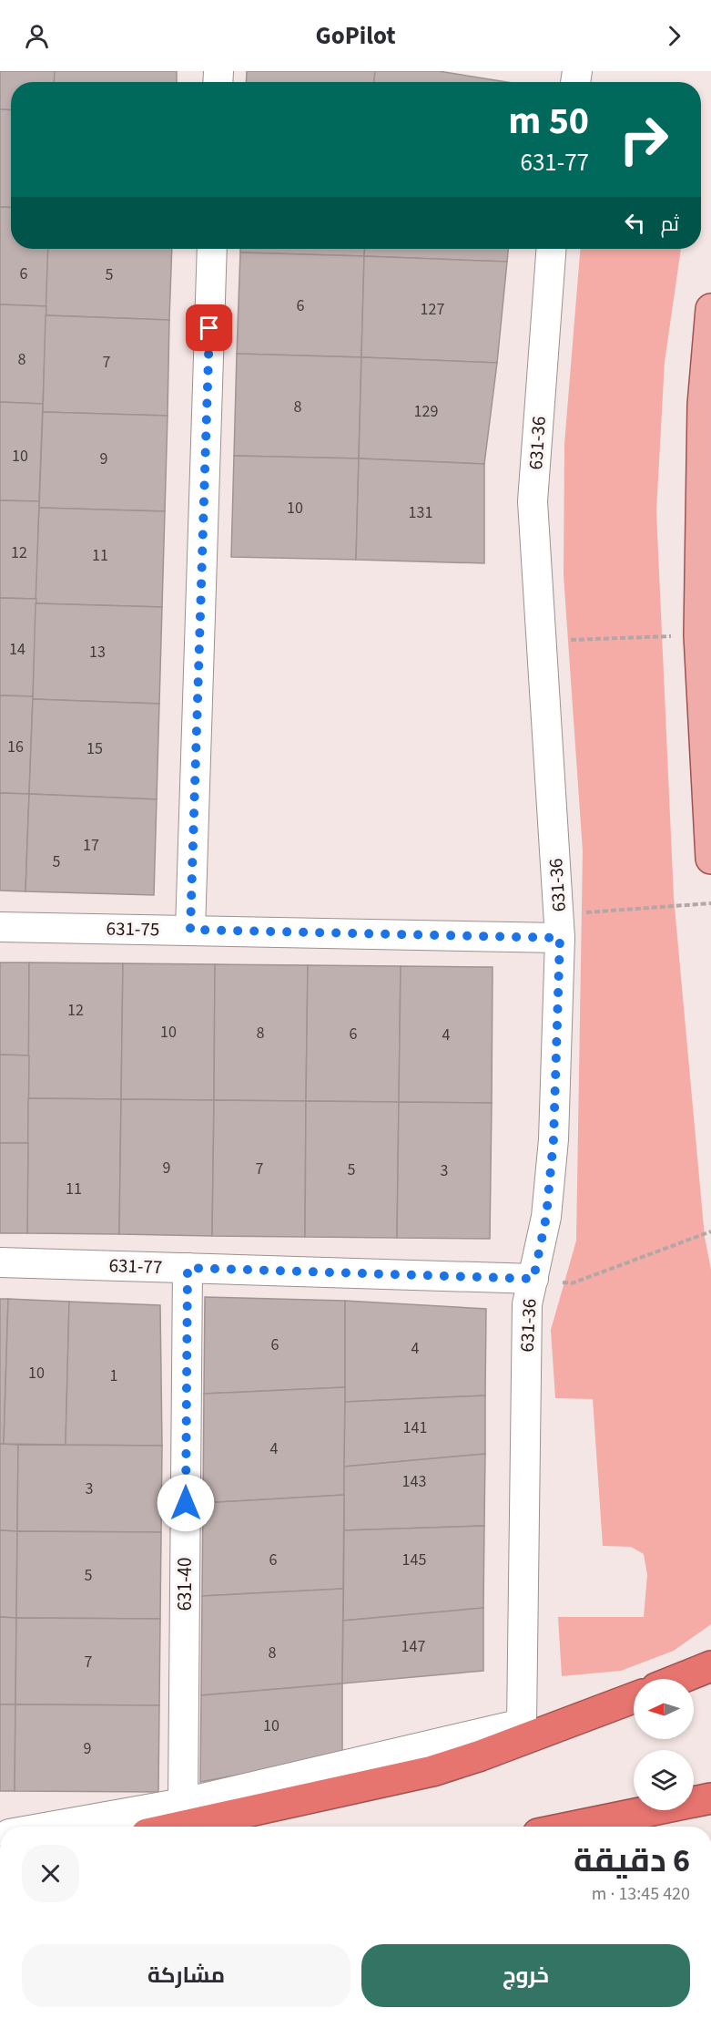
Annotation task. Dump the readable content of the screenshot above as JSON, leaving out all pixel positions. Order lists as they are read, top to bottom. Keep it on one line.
{"streets":{"street":["631-36","631-75","631-77","631-40"]},"crossings":[["631-36","631-75"],["631-36","631-77"],["631-36","631-40"],["631-77","631-40"]],"house_numbers":["6","5","6","127","8","7","8","129","10","9","10","131","12","11","14","13","16","15","17","5","12","10","8","6","4","9","7","5","3","11","6","4","10","1","141","4","143","3","6","145","5","147","8","7","10","9"],"north":"left","page":{"header":"GoPilot","turn":["50 m","631-77"],"then":"ثم","heading":["6 دقيقة","420 m · 13:45"],"buttons":["خروج","مشاركة"]}}
